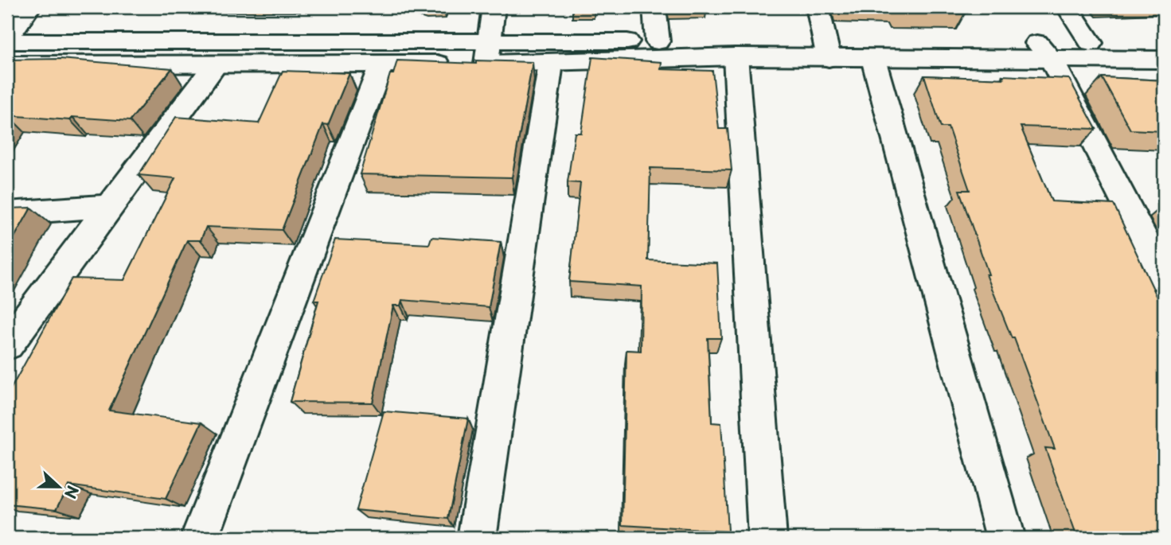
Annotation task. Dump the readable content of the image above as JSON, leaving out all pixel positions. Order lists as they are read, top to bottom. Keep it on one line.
{"north":"right"}
